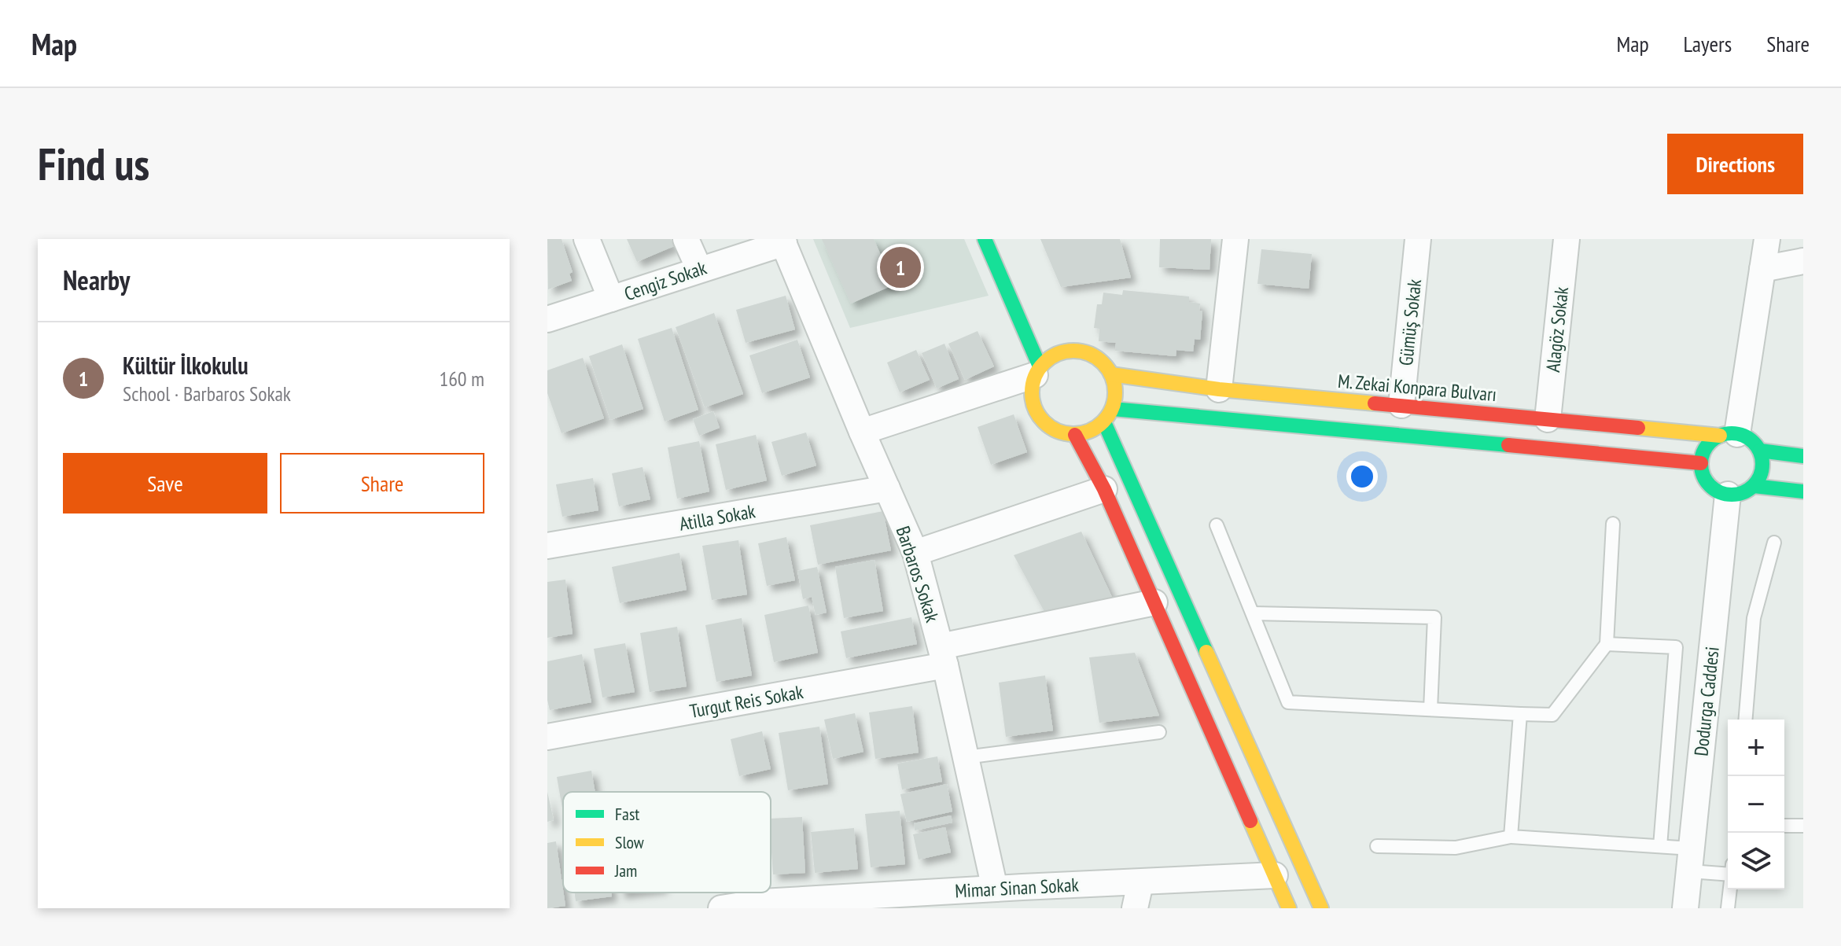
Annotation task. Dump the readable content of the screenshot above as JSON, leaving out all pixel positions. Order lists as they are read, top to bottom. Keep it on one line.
{"streets":{"main road":["M. Zekai Konpara Bulvarı"],"street":["Cengiz Sokak","Gümüş Sokak","Alagöz Sokak","Atilla Sokak","Barbaros Sokak","Turgut Reis Sokak","Dodurga Caddesi","Mimar Sinan Sokak"]},"crossings":[["Cengiz Sokak","Barbaros Sokak"],["Gümüş Sokak","M. Zekai Konpara Bulvarı"],["Alagöz Sokak","M. Zekai Konpara Bulvarı"],["M. Zekai Konpara Bulvarı","Dodurga Caddesi"],["Atilla Sokak","Barbaros Sokak"],["Barbaros Sokak","Turgut Reis Sokak"],["Barbaros Sokak","Mimar Sinan Sokak"]],"legend":["Fast","Slow","Jam"],"page":{"header":"Map","nav":["Map","Layers","Share"],"buttons":["Directions",["Save","Share"]],"title":"Find us","heading":"Nearby","pins":"1","list":[{"mark":"1","name":"Kültür İlkokulu","note":"School · Barbaros Sokak","value":"160 m"}],"map_buttons":["+","−"]}}
